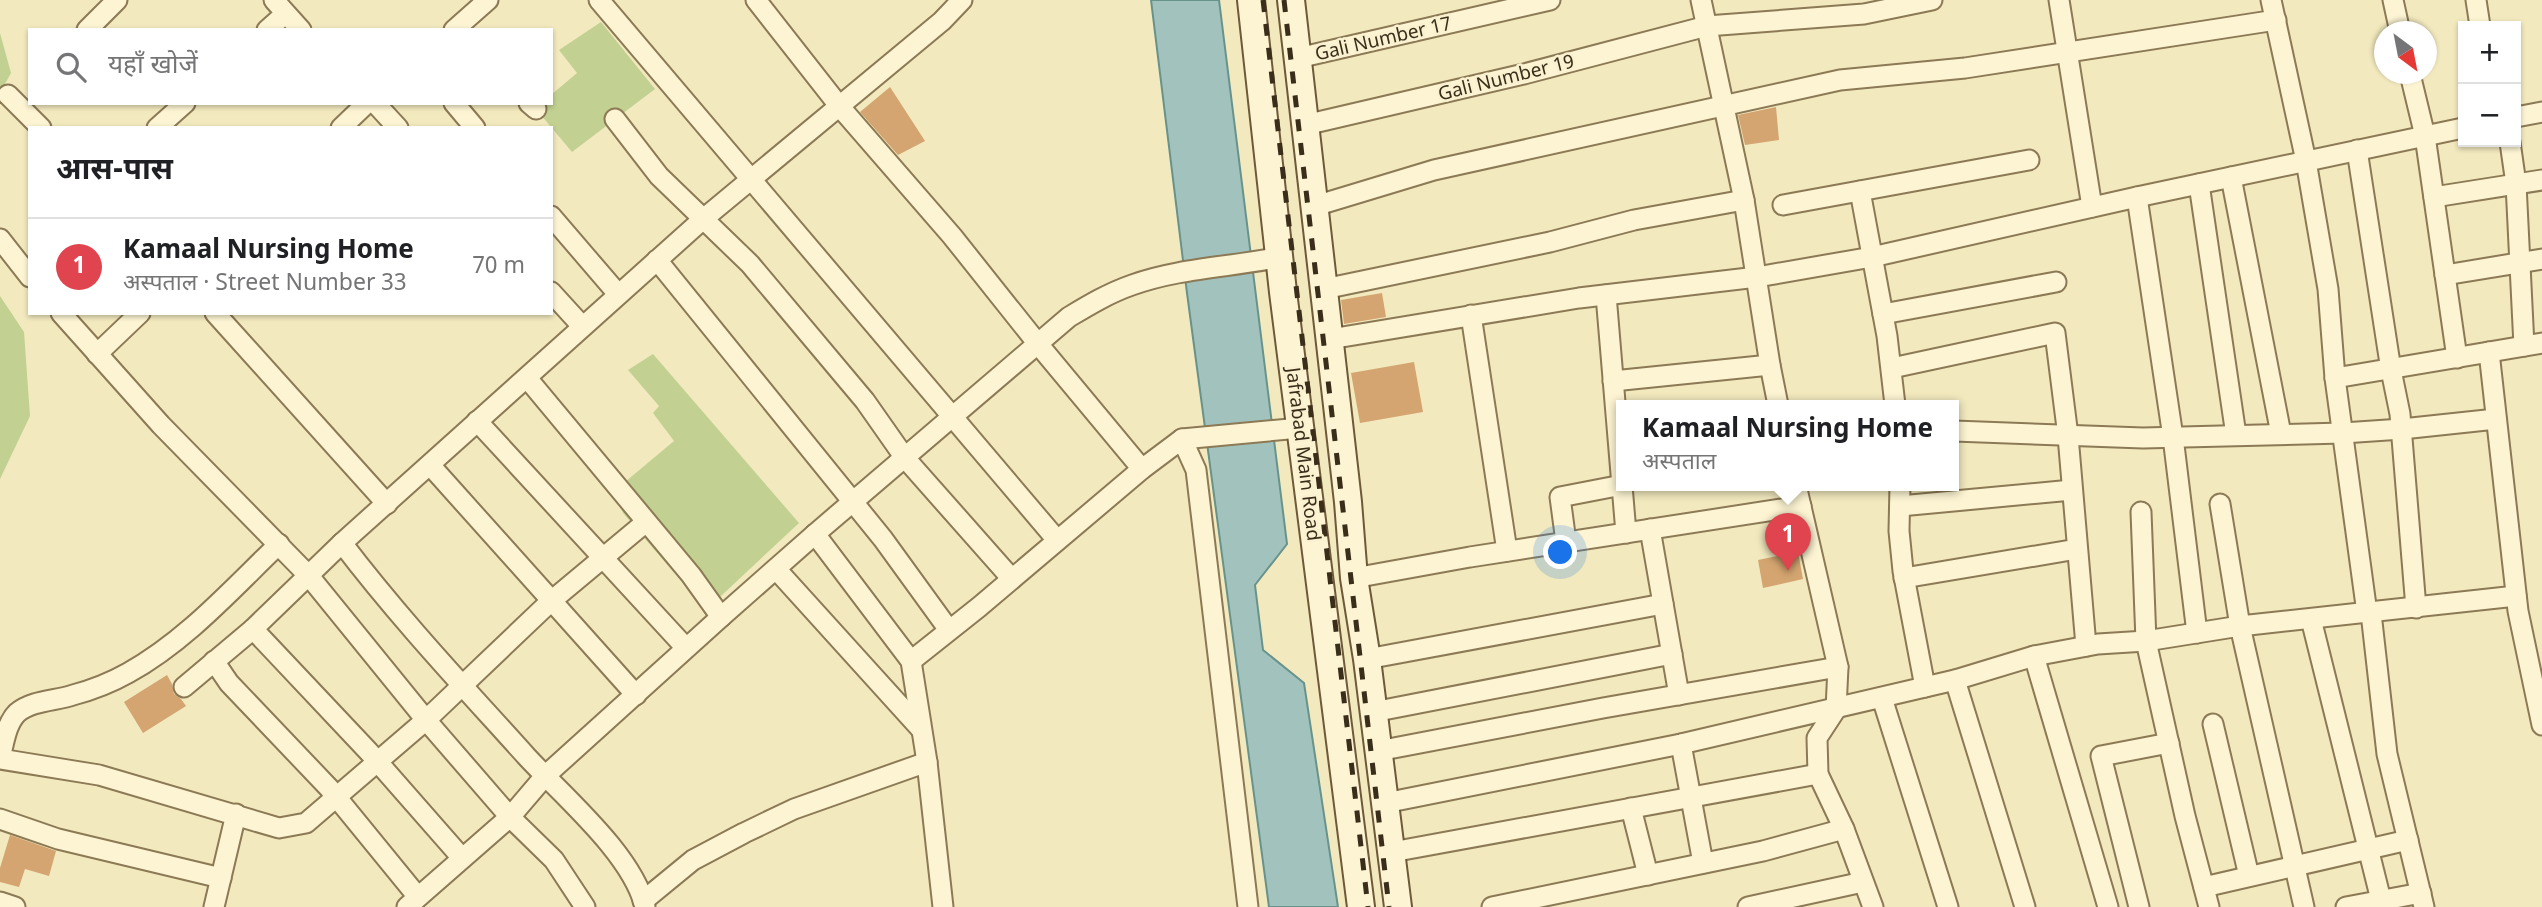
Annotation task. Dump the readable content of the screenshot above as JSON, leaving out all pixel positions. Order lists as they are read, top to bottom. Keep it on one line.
{"streets":{"main road":["Jafrabad Main Road"],"street":["Gali Number 17","Gali Number 19"]},"crossings":[["Gali Number 17","Jafrabad Main Road"],["Gali Number 19","Jafrabad Main Road"]],"north":"bottom right","page":{"map_buttons":["+","−"],"search":"यहाँ खोजें","heading":"आस-पास","list":[{"mark":"1","name":"Kamaal Nursing Home","note":"अस्पताल · Street Number 33","value":"70 m"}],"popup":["Kamaal Nursing Home","अस्पताल"],"pins":"1"}}
